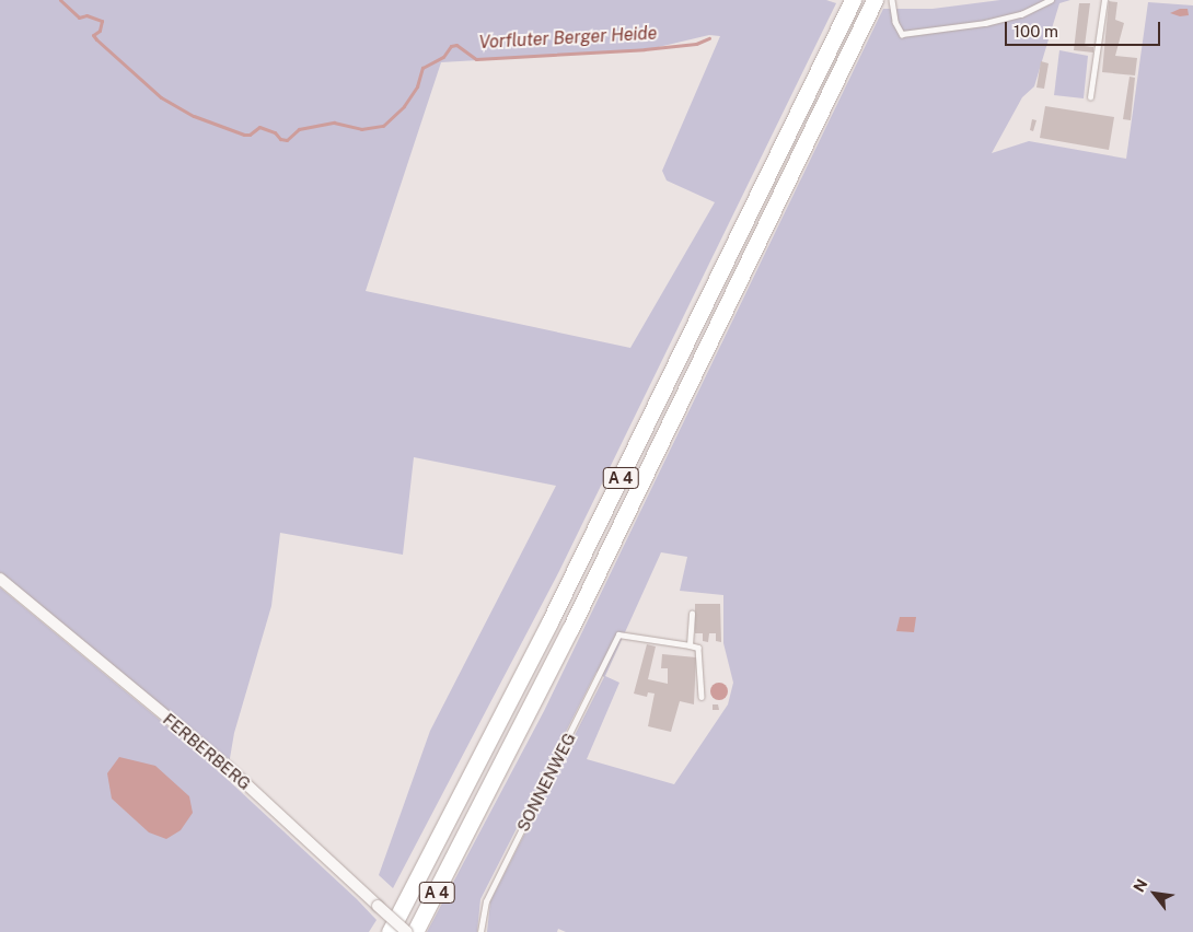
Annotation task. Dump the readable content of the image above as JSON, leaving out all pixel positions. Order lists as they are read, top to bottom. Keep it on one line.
{"streets":{"highway":["A 4"],"street":["FERBERBERG"],"lane":["SONNENWEG"]},"water":["Vorfluter Berger Heide"],"scale_bar":"100 m","north":"top left"}
